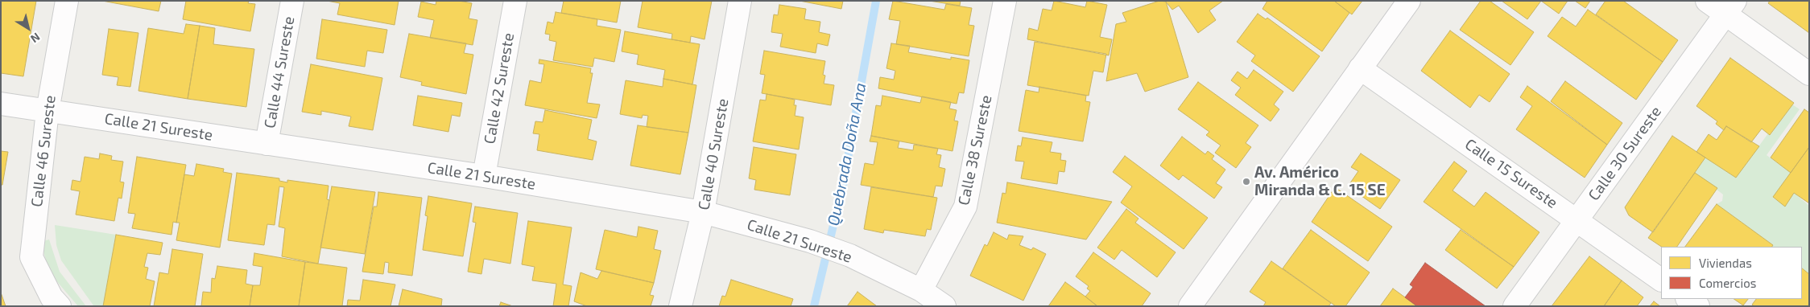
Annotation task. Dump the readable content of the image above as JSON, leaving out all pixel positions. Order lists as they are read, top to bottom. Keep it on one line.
{"streets":{"street":["Calle 44 Sureste","Calle 42 Sureste","Calle 21 Sureste","Calle 38 Sureste","Calle 46 Sureste","Calle 30 Sureste","Calle 40 Sureste","Calle 15 Sureste"]},"crossings":[["Calle 44 Sureste","Calle 21 Sureste"],["Calle 42 Sureste","Calle 21 Sureste"],["Calle 21 Sureste","Calle 38 Sureste"],["Calle 21 Sureste","Calle 46 Sureste"],["Calle 21 Sureste","Calle 40 Sureste"],["Calle 30 Sureste","Calle 15 Sureste"]],"water":["Quebrada Doña Ana"],"places":["Av. Américo Miranda & C. 15 SE"],"legend":["Viviendas","Comercios"],"north":"bottom right"}
